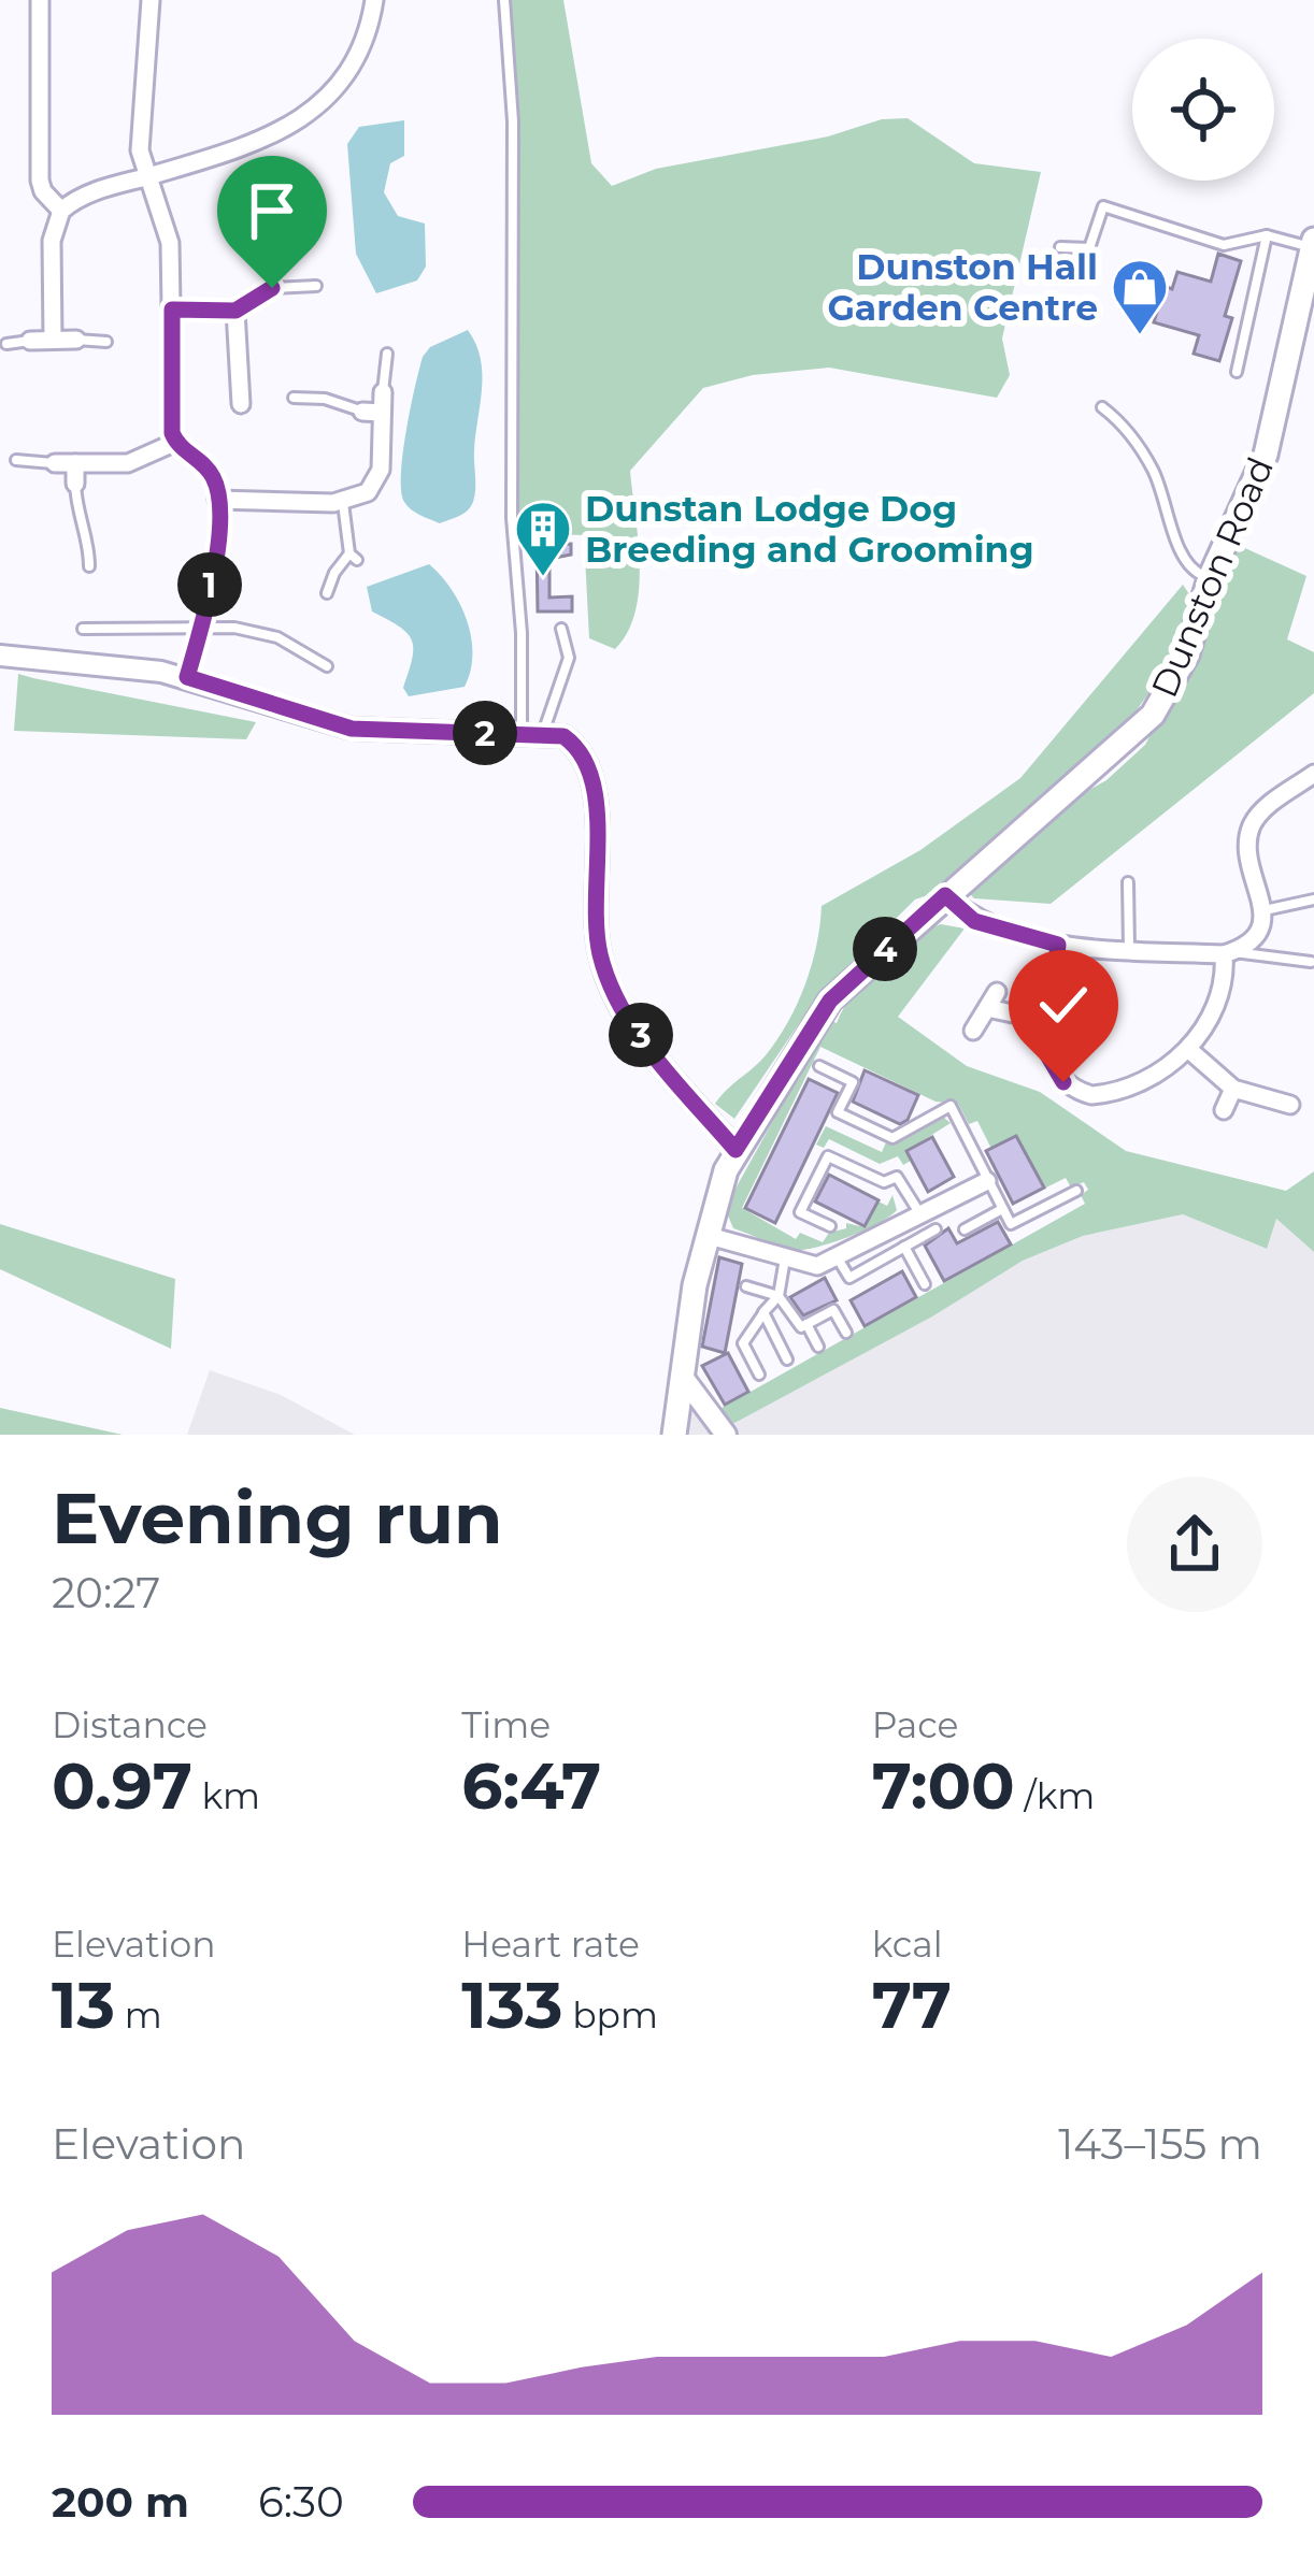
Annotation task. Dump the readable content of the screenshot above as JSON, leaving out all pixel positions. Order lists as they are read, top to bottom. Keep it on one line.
{"streets":{"main road":["Dunston Road"]},"places":{"shop":["Dunston Hall Garden Centre"],"building":["Dunstan Lodge Dog Breeding and Grooming"]},"page":{"pins":["1","2","4","3"],"heading":["Evening run","20:27"],"stats":[["Distance","0.97 km"],["Time","6:47"],["Pace","7:00 /km"],["Elevation","13 m"],["Heart rate","133 bpm"],["kcal","77"]],"chart":["Elevation","143–155 m"],"list":[{"name":"200 m","note":"6:30"}]}}
